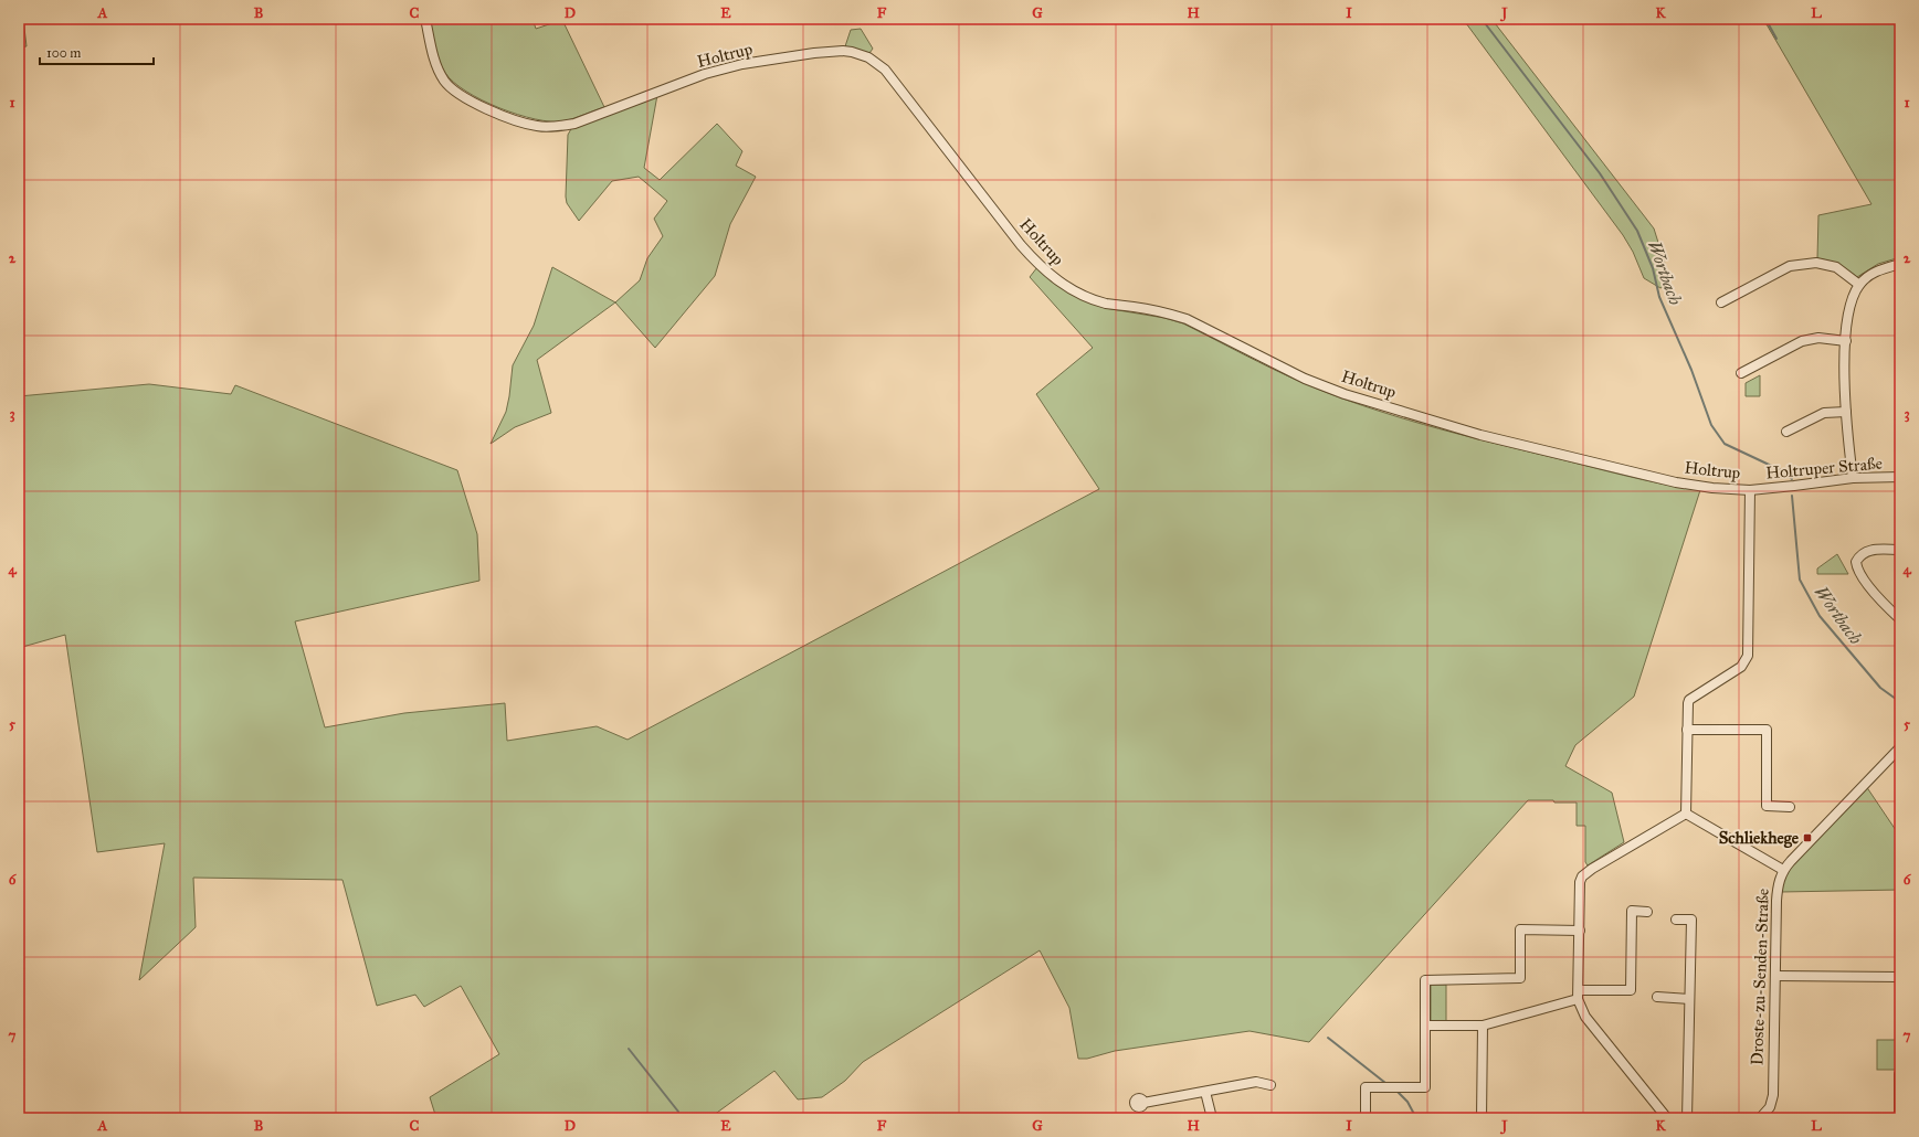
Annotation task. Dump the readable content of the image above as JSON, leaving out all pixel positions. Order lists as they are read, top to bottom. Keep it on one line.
{"streets":{"street":["Holtrup","Holtruper Straße","Droste-zu-Senden-Straße"]},"crossings":[["Holtrup","Holtruper Straße"]],"water":["Wortbach"],"places":{"transit":["Schliekhege"]},"scale_bar":"100 m","grid":{"columns":["A","B","C","D","E","F","G","H","I","J","K","L"],"rows":["1","2","3","4","5","6","7"]}}
